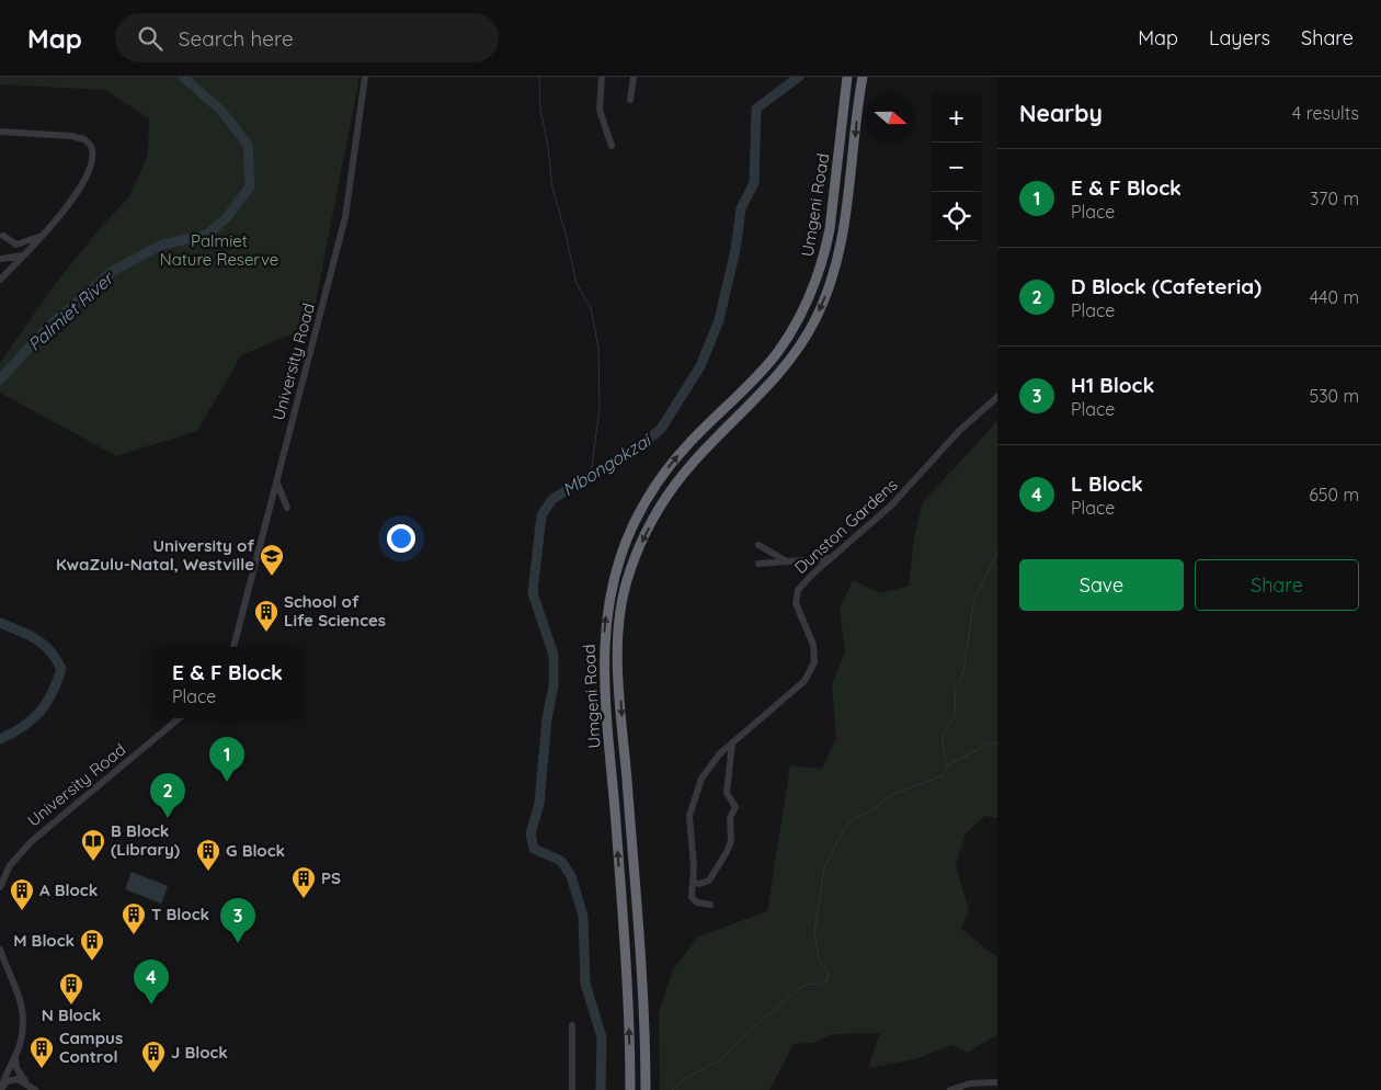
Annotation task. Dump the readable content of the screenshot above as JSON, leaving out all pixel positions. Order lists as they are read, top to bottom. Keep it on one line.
{"streets":{"highway":["Umgeni Road"],"street":["University Road","Dunston Gardens"]},"water":["Palmiet River","Mbongokzai"],"parks":["Palmiet Nature Reserve"],"places":{"school or university":["University of KwaZulu-Natal, Westville"],"building":["School of Life Sciences","G Block","PS","A Block","T Block","M Block","N Block","Campus Control","J Block"],"library":["B Block (Library)"]},"north":"right","page":{"header":"Map","search":"Search here","nav":["Map","Layers","Share"],"heading":["Nearby","4 results"],"map_buttons":["+","−"],"list":[{"mark":"1","name":"E & F Block","note":"Place","value":"370 m"},{"mark":"2","name":"D Block (Cafeteria)","note":"Place","value":"440 m"},{"mark":"3","name":"H1 Block","note":"Place","value":"530 m"},{"mark":"4","name":"L Block","note":"Place","value":"650 m"}],"buttons":["Save","Share"],"popup":["E & F Block","Place"],"pins":["1","2","3","4"]}}
